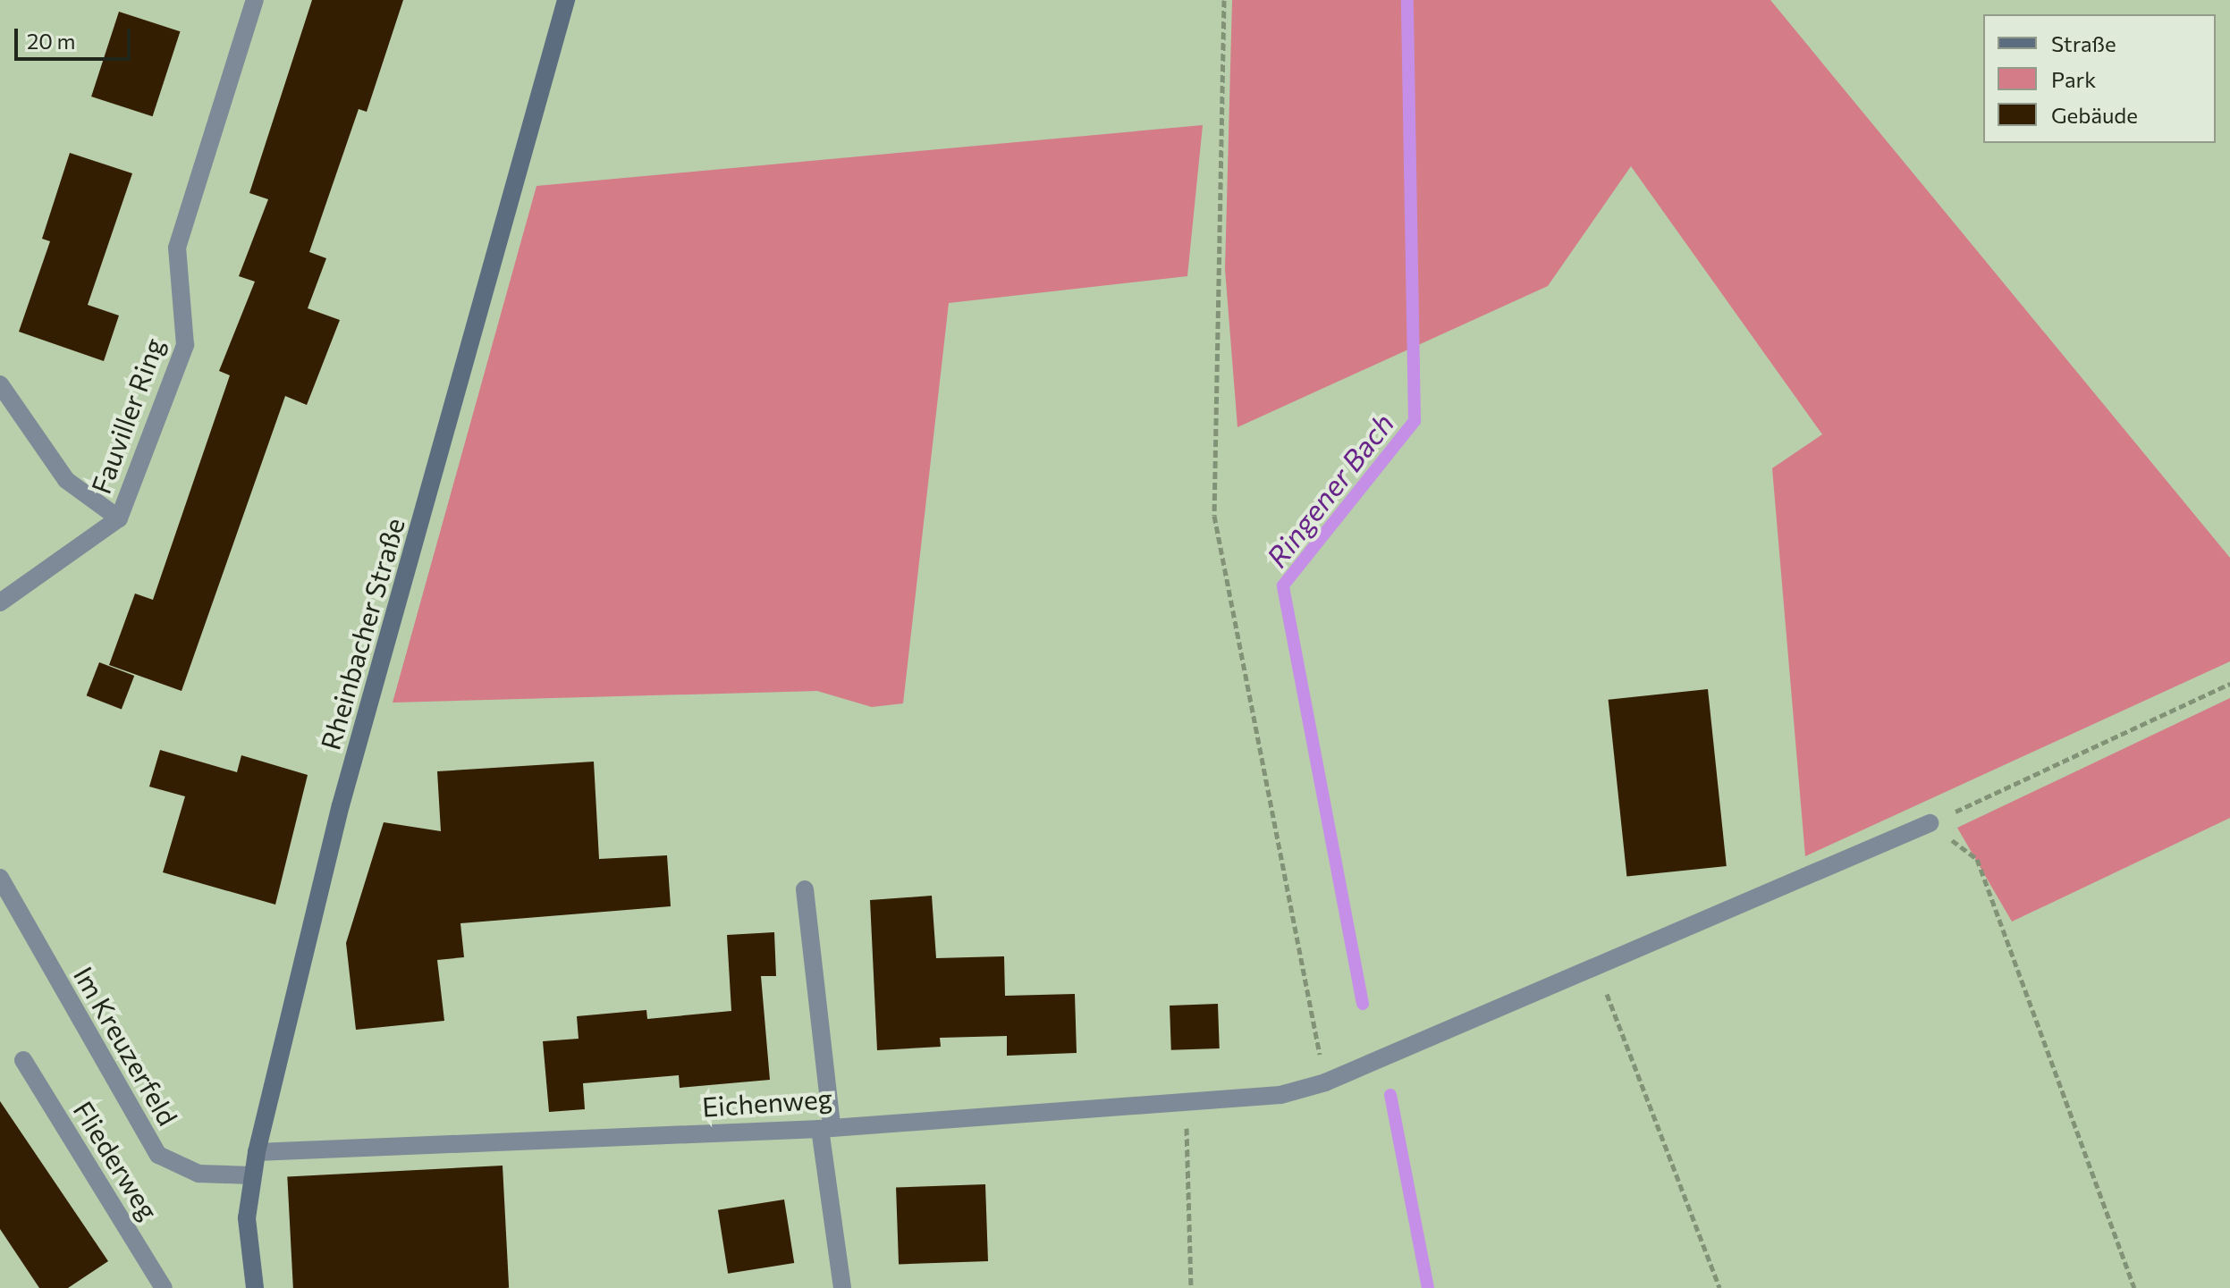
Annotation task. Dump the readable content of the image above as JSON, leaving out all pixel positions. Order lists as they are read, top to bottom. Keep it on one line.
{"streets":{"main road":["Rheinbacher Straße"],"street":["Fauviller Ring","Im Kreuzerfeld","Eichenweg","Fliederweg"]},"crossings":[["Rheinbacher Straße","Im Kreuzerfeld"],["Rheinbacher Straße","Eichenweg"]],"water":["Ringener Bach"],"legend":["Straße","Park","Gebäude"],"scale_bar":"20 m"}
